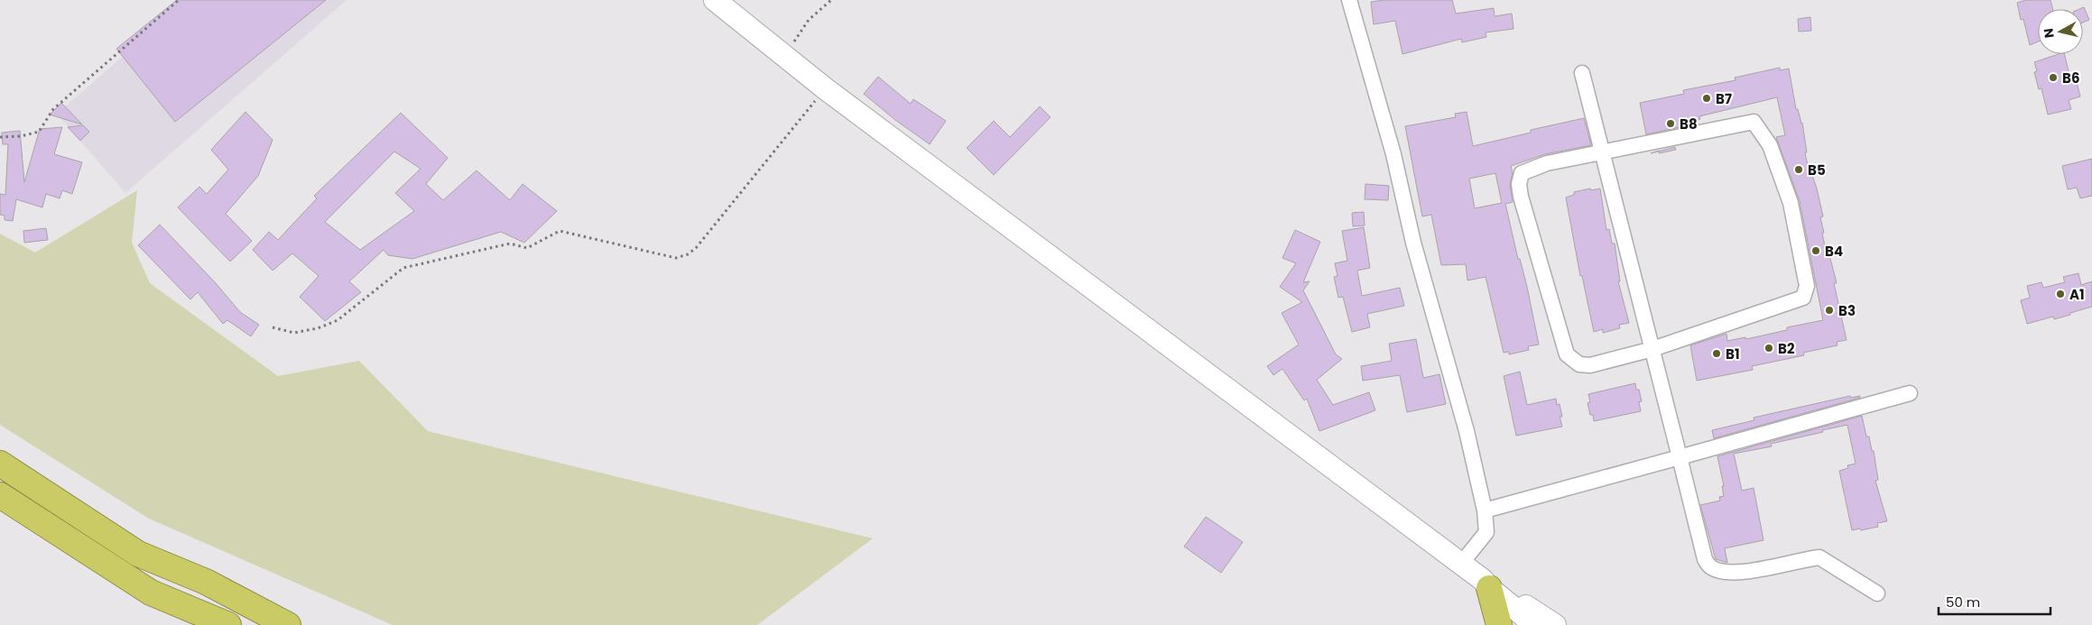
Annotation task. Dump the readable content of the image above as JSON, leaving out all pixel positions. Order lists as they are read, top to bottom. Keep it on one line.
{"places":["B6","B7","B8","B5","B4","A1","B3","B2","B1"],"scale_bar":"50 m","north":"left"}
